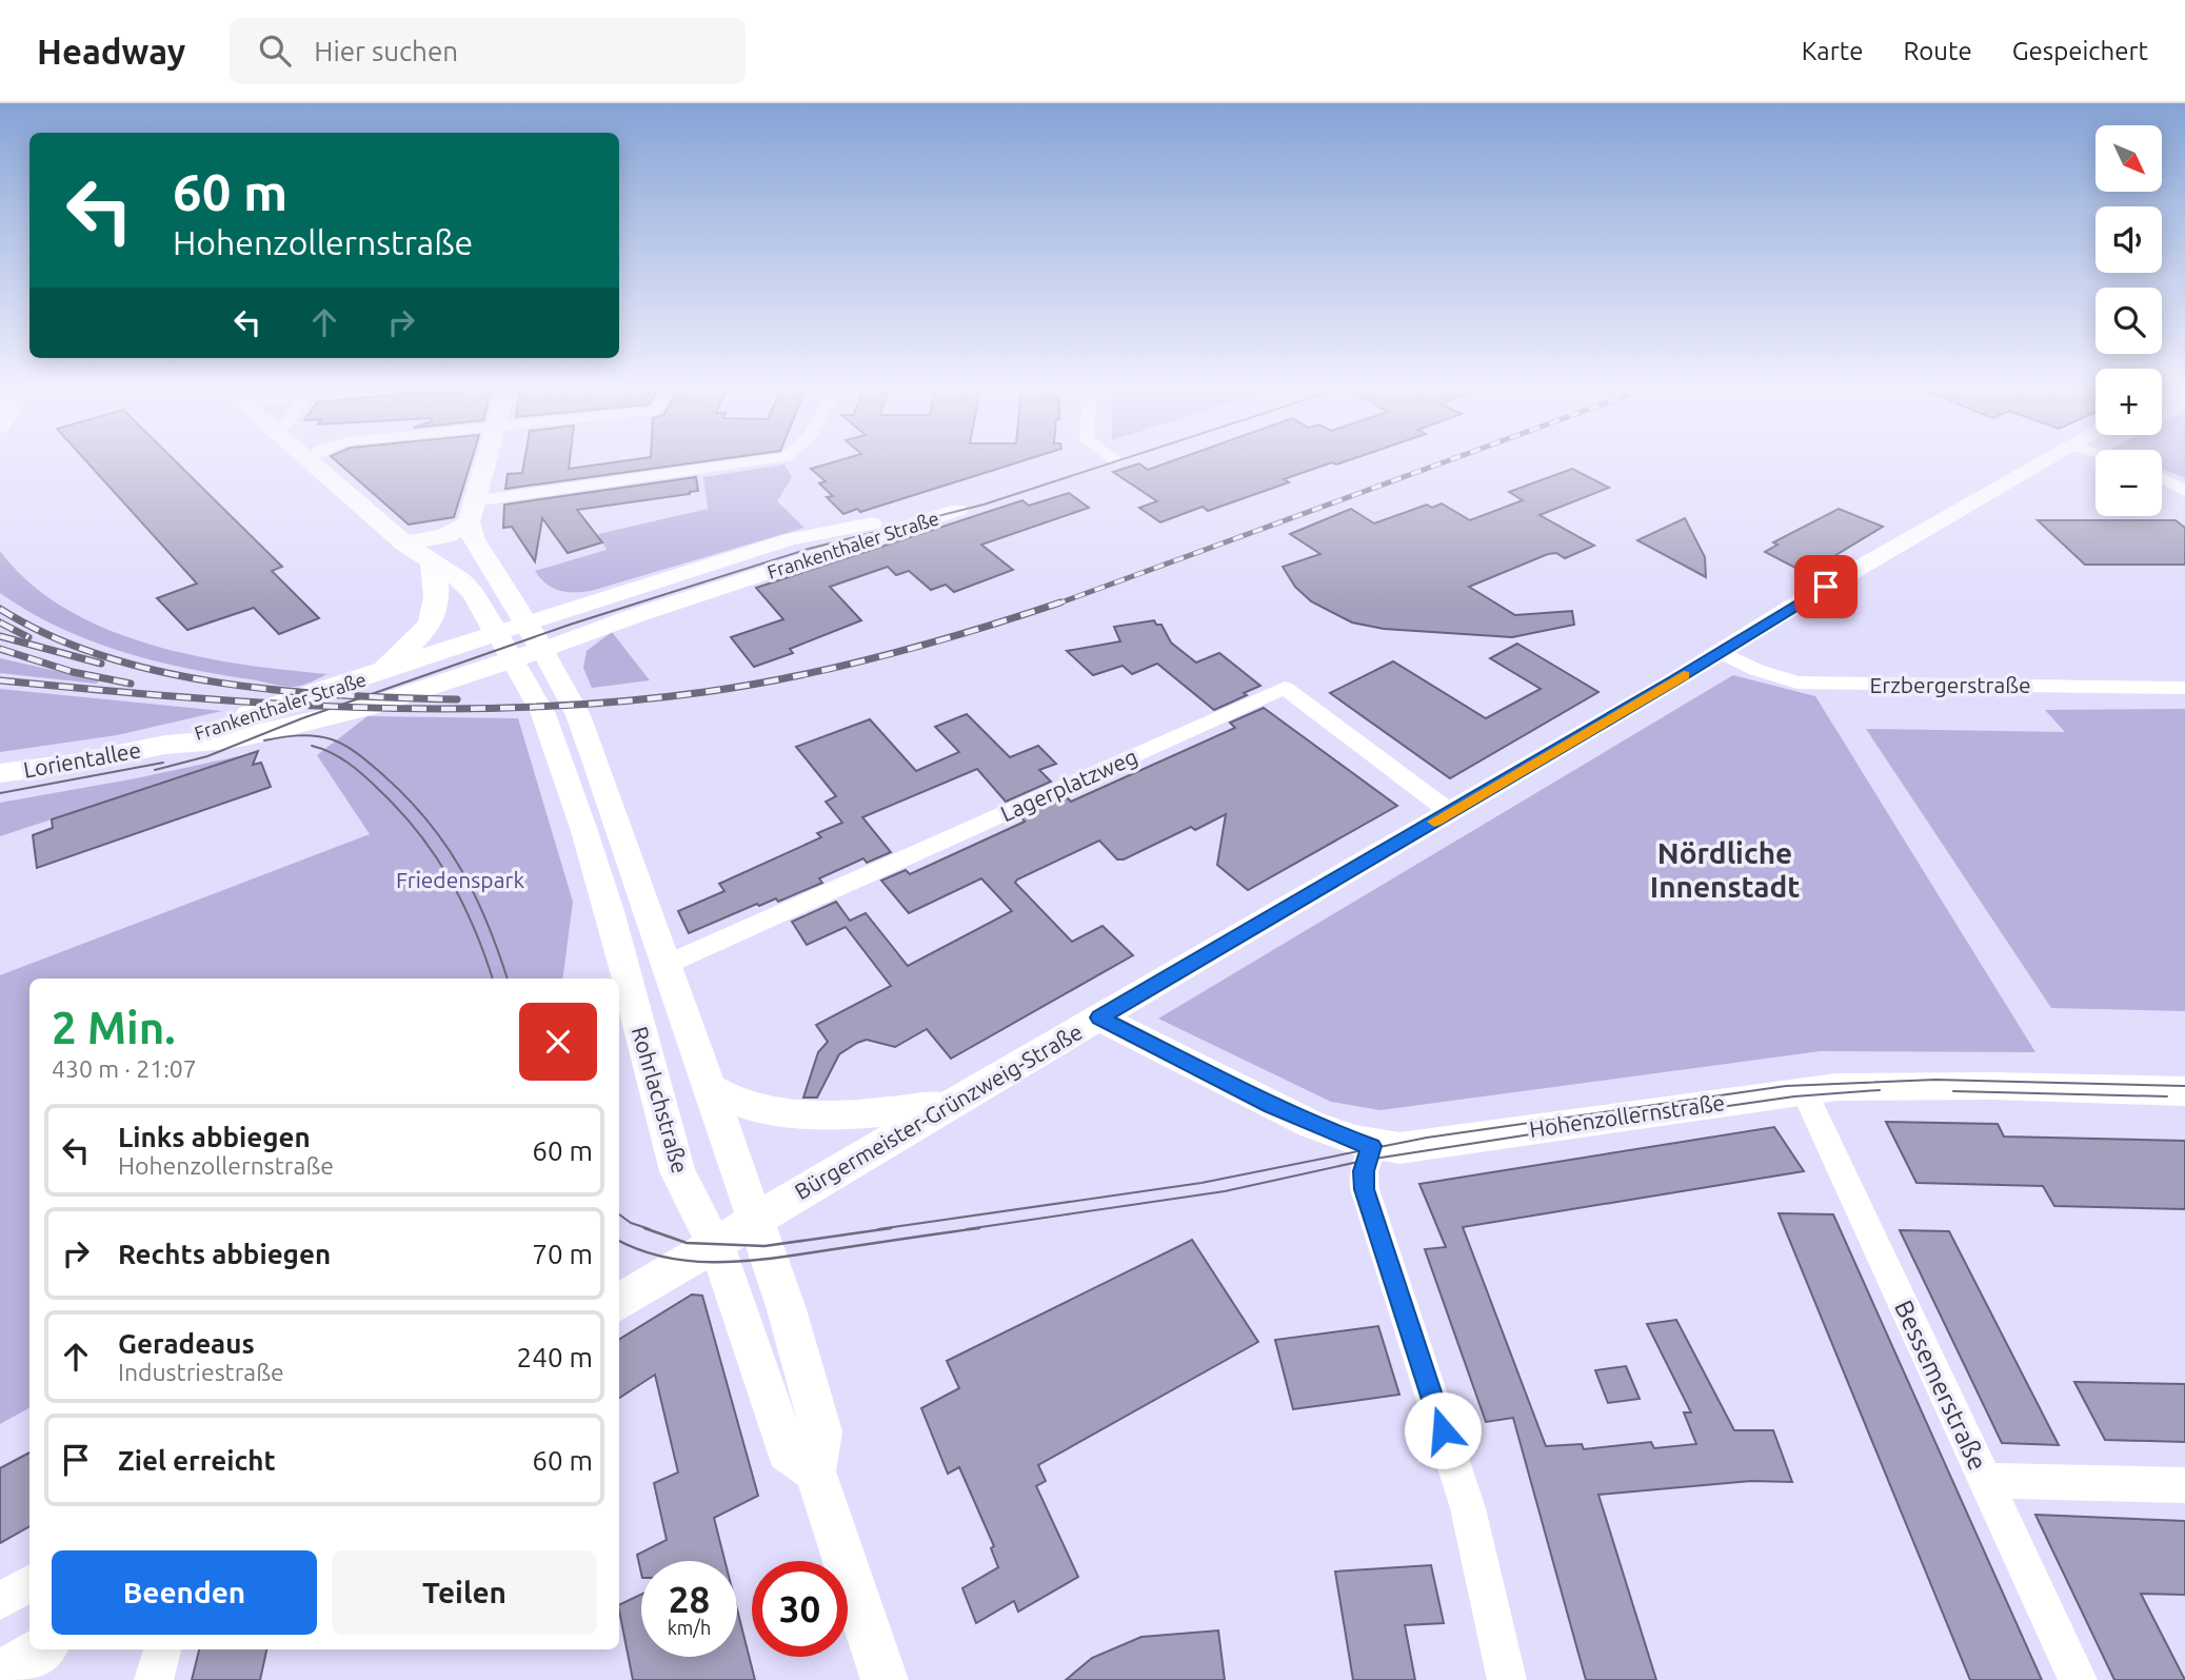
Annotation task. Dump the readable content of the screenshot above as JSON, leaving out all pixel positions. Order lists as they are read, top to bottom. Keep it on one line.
{"streets":{"main road":["Frankenthaler Straße","Lorientallee"],"street":["Erzbergerstraße","Lagerplatzweg","Rohrlachstraße","Bürgermeister-Grünzweig-Straße","Hohenzollernstraße","Bessemerstraße"]},"crossings":[["Frankenthaler Straße","Lorientallee"],["Frankenthaler Straße","Rohrlachstraße"],["Erzbergerstraße","Bürgermeister-Grünzweig-Straße"],["Lagerplatzweg","Rohrlachstraße"],["Lagerplatzweg","Bürgermeister-Grünzweig-Straße"],["Rohrlachstraße","Bürgermeister-Grünzweig-Straße"],["Bürgermeister-Grünzweig-Straße","Hohenzollernstraße"],["Hohenzollernstraße","Bessemerstraße"]],"districts":["Nördliche Innenstadt"],"parks":["Friedenspark"],"north":"bottom right","page":{"header":"Headway","search":"Hier suchen","nav":["Karte","Route","Gespeichert"],"map_buttons":["+","−"],"turn":["60 m","Hohenzollernstraße"],"heading":["2 Min.","430 m · 21:07"],"list":[{"name":"Links abbiegen","note":"Hohenzollernstraße","value":"60 m"},{"name":"Rechts abbiegen","value":"70 m"},{"name":"Geradeaus","note":"Industriestraße","value":"240 m"},{"name":"Ziel erreicht","value":"60 m"}],"buttons":["Beenden","Teilen"],"speed":"28 km/h","limit":"30"}}
